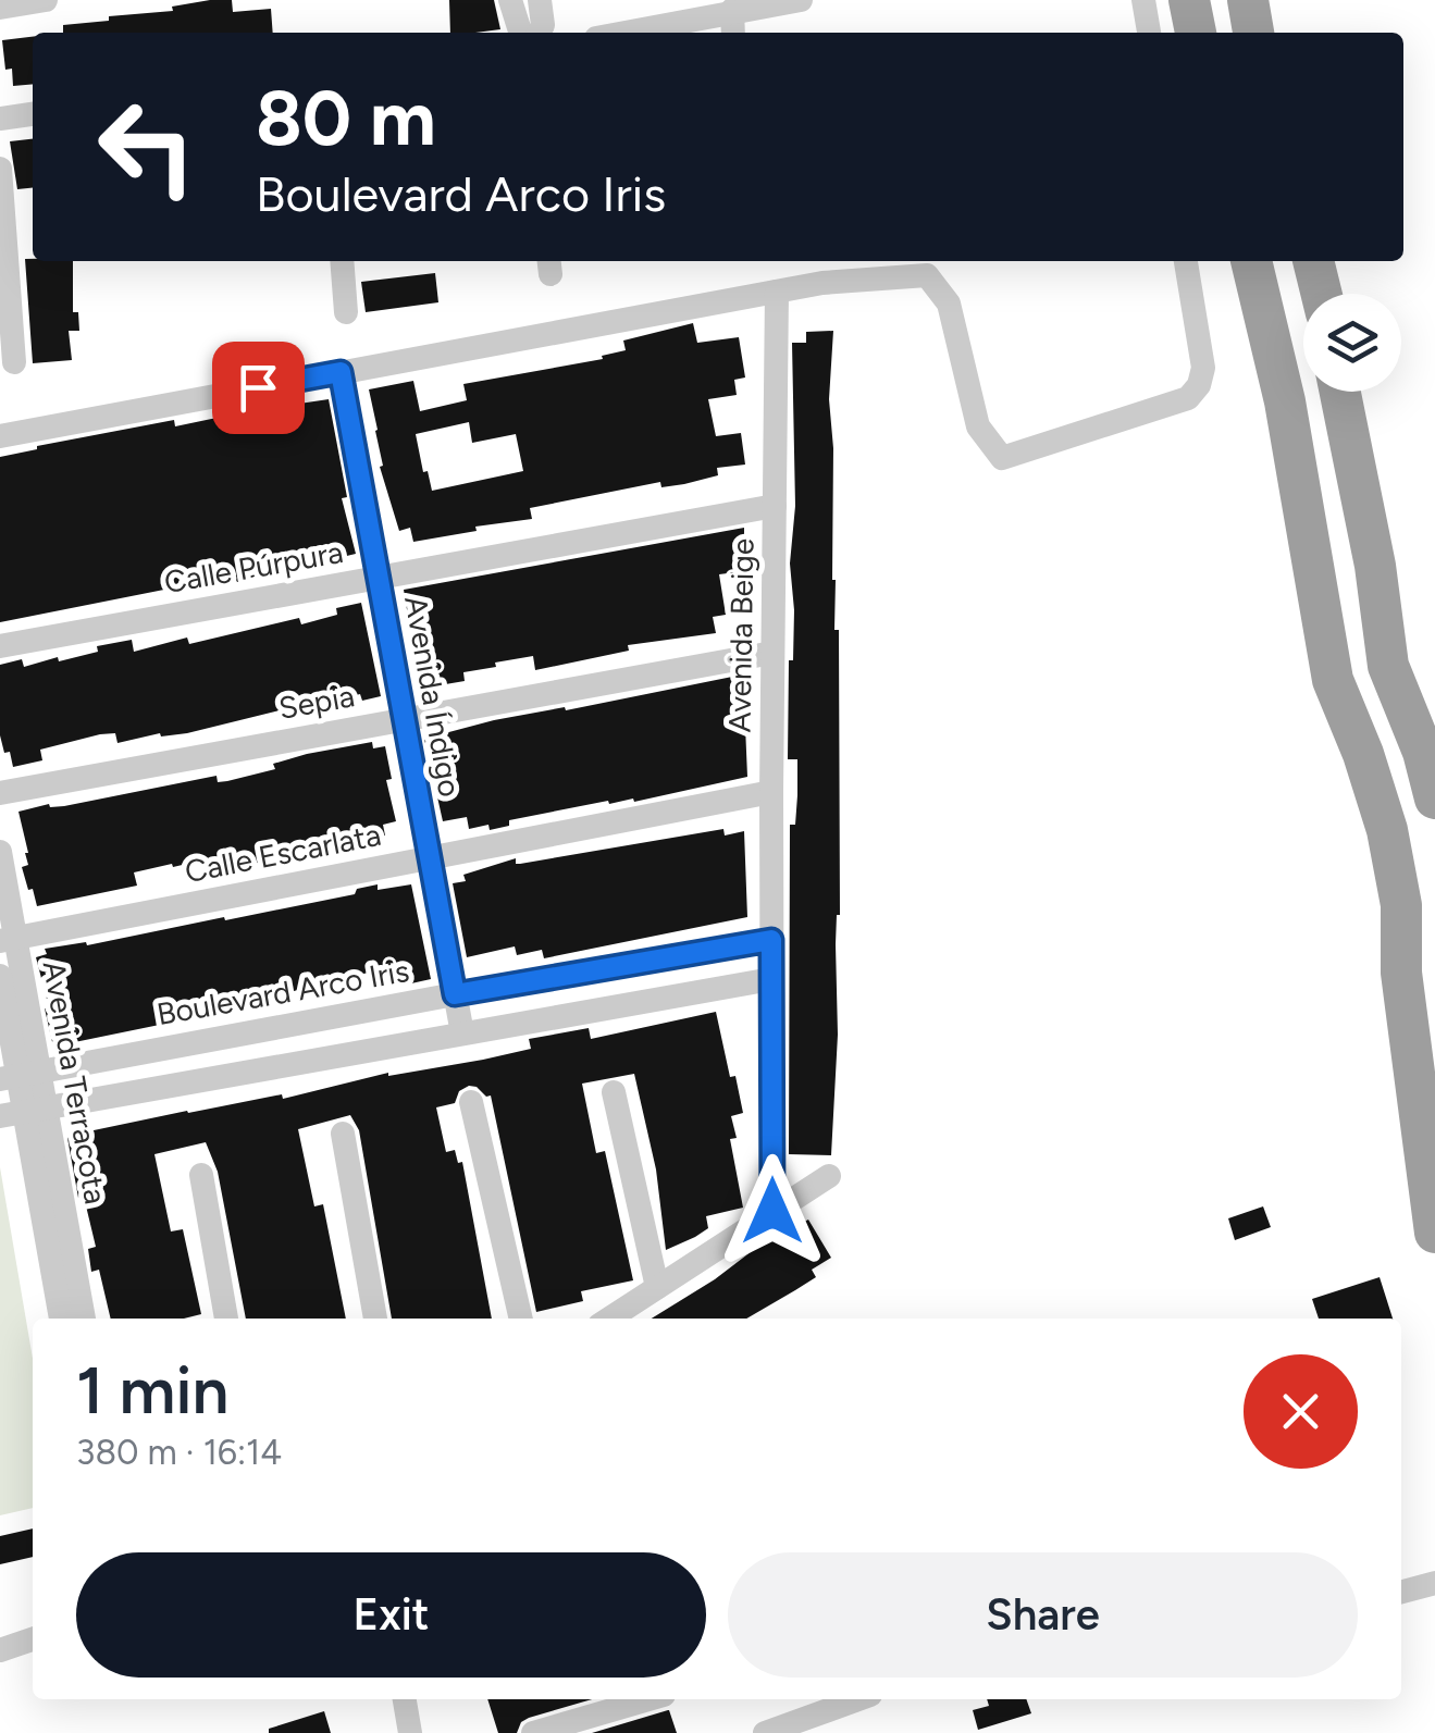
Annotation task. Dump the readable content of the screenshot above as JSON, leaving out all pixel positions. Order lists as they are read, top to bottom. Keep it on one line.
{"streets":{"street":["Calle Púrpura","Avenida Beige","Avenida Índigo","Sepia","Calle Escarlata","Boulevard Arco Iris","Avenida Terracota"]},"crossings":[["Calle Púrpura","Avenida Beige"],["Calle Púrpura","Avenida Índigo"],["Avenida Beige","Sepia"],["Avenida Beige","Calle Escarlata"],["Avenida Beige","Boulevard Arco Iris"],["Avenida Índigo","Sepia"],["Avenida Índigo","Calle Escarlata"],["Avenida Índigo","Boulevard Arco Iris"],["Calle Escarlata","Avenida Terracota"],["Boulevard Arco Iris","Avenida Terracota"]],"page":{"turn":["80 m","Boulevard Arco Iris"],"heading":["1 min","380 m · 16:14"],"buttons":["Exit","Share"]}}
